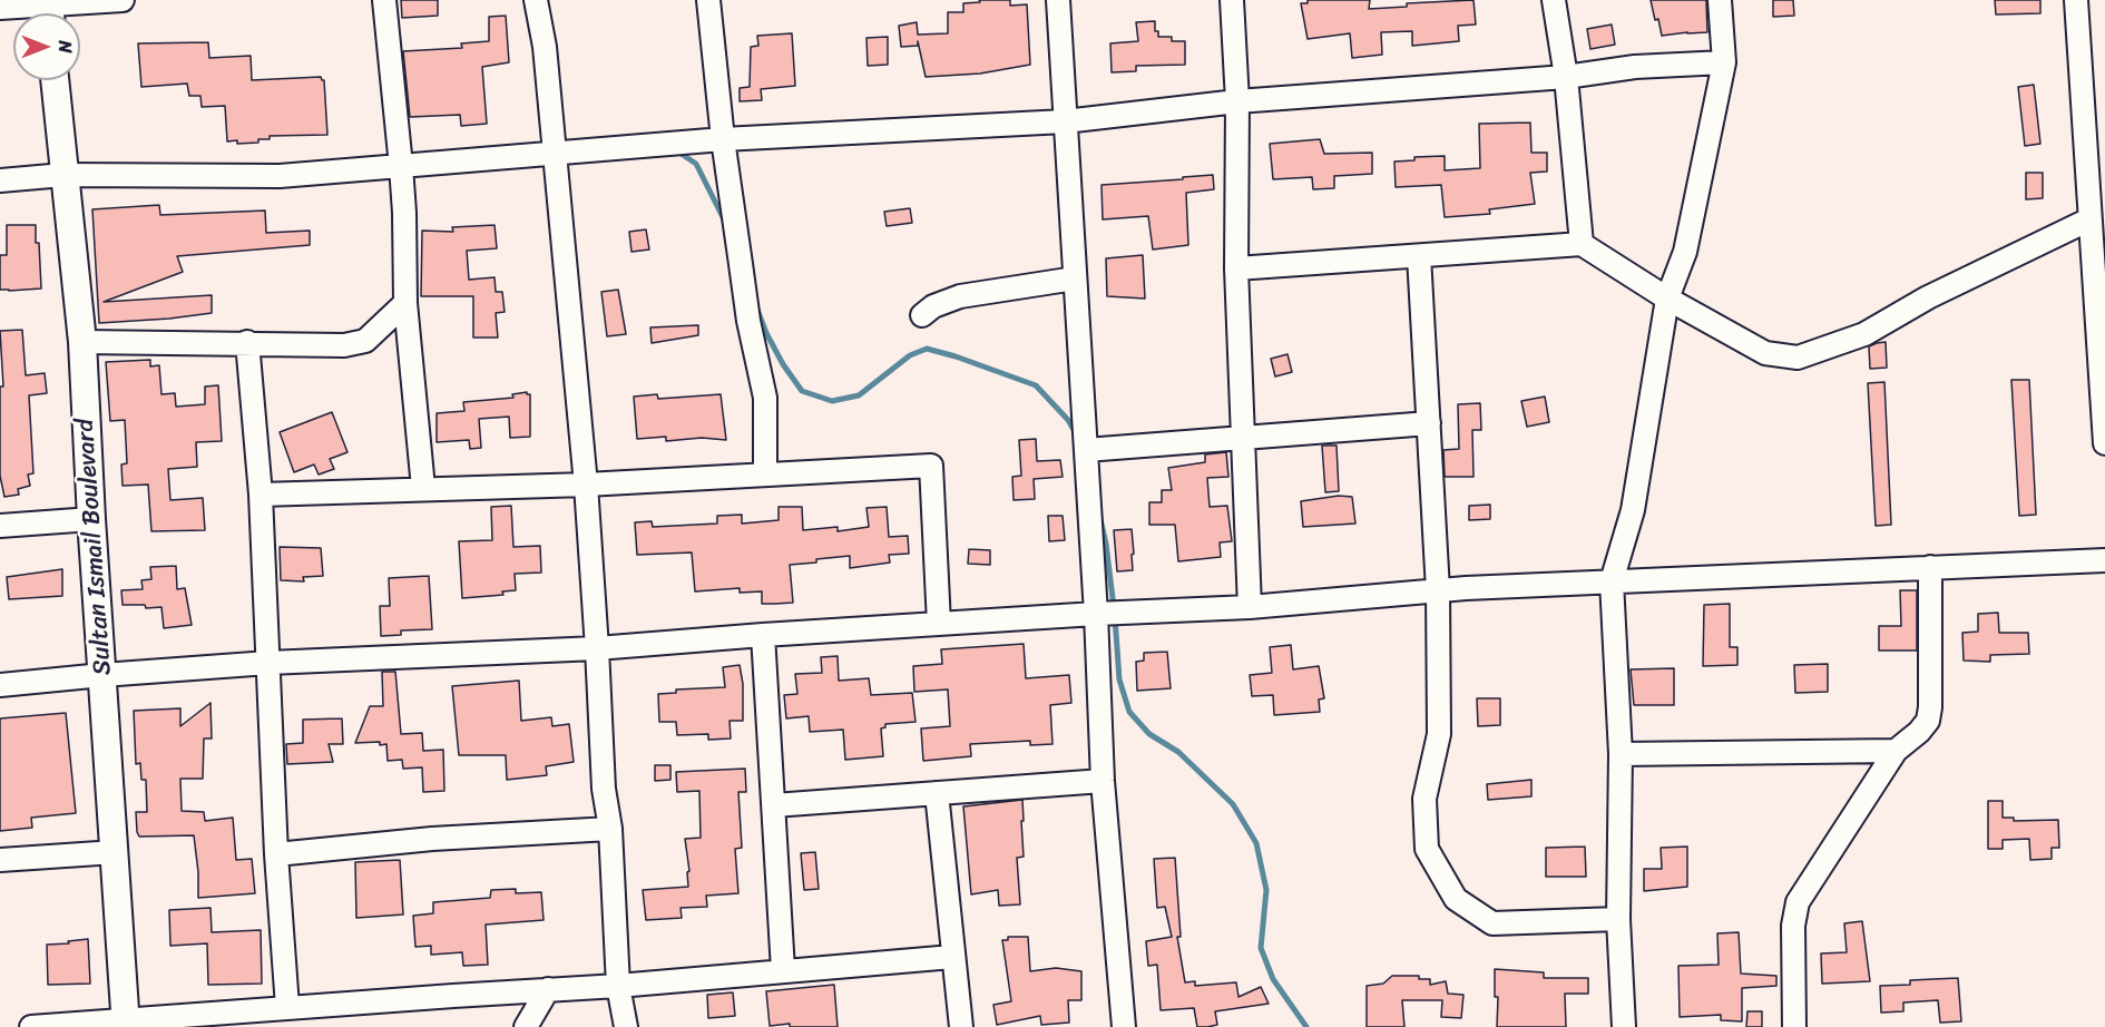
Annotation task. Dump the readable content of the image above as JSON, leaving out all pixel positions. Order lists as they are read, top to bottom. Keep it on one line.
{"streets":{"street":["Sultan Ismail Boulevard"]},"north":"right"}
